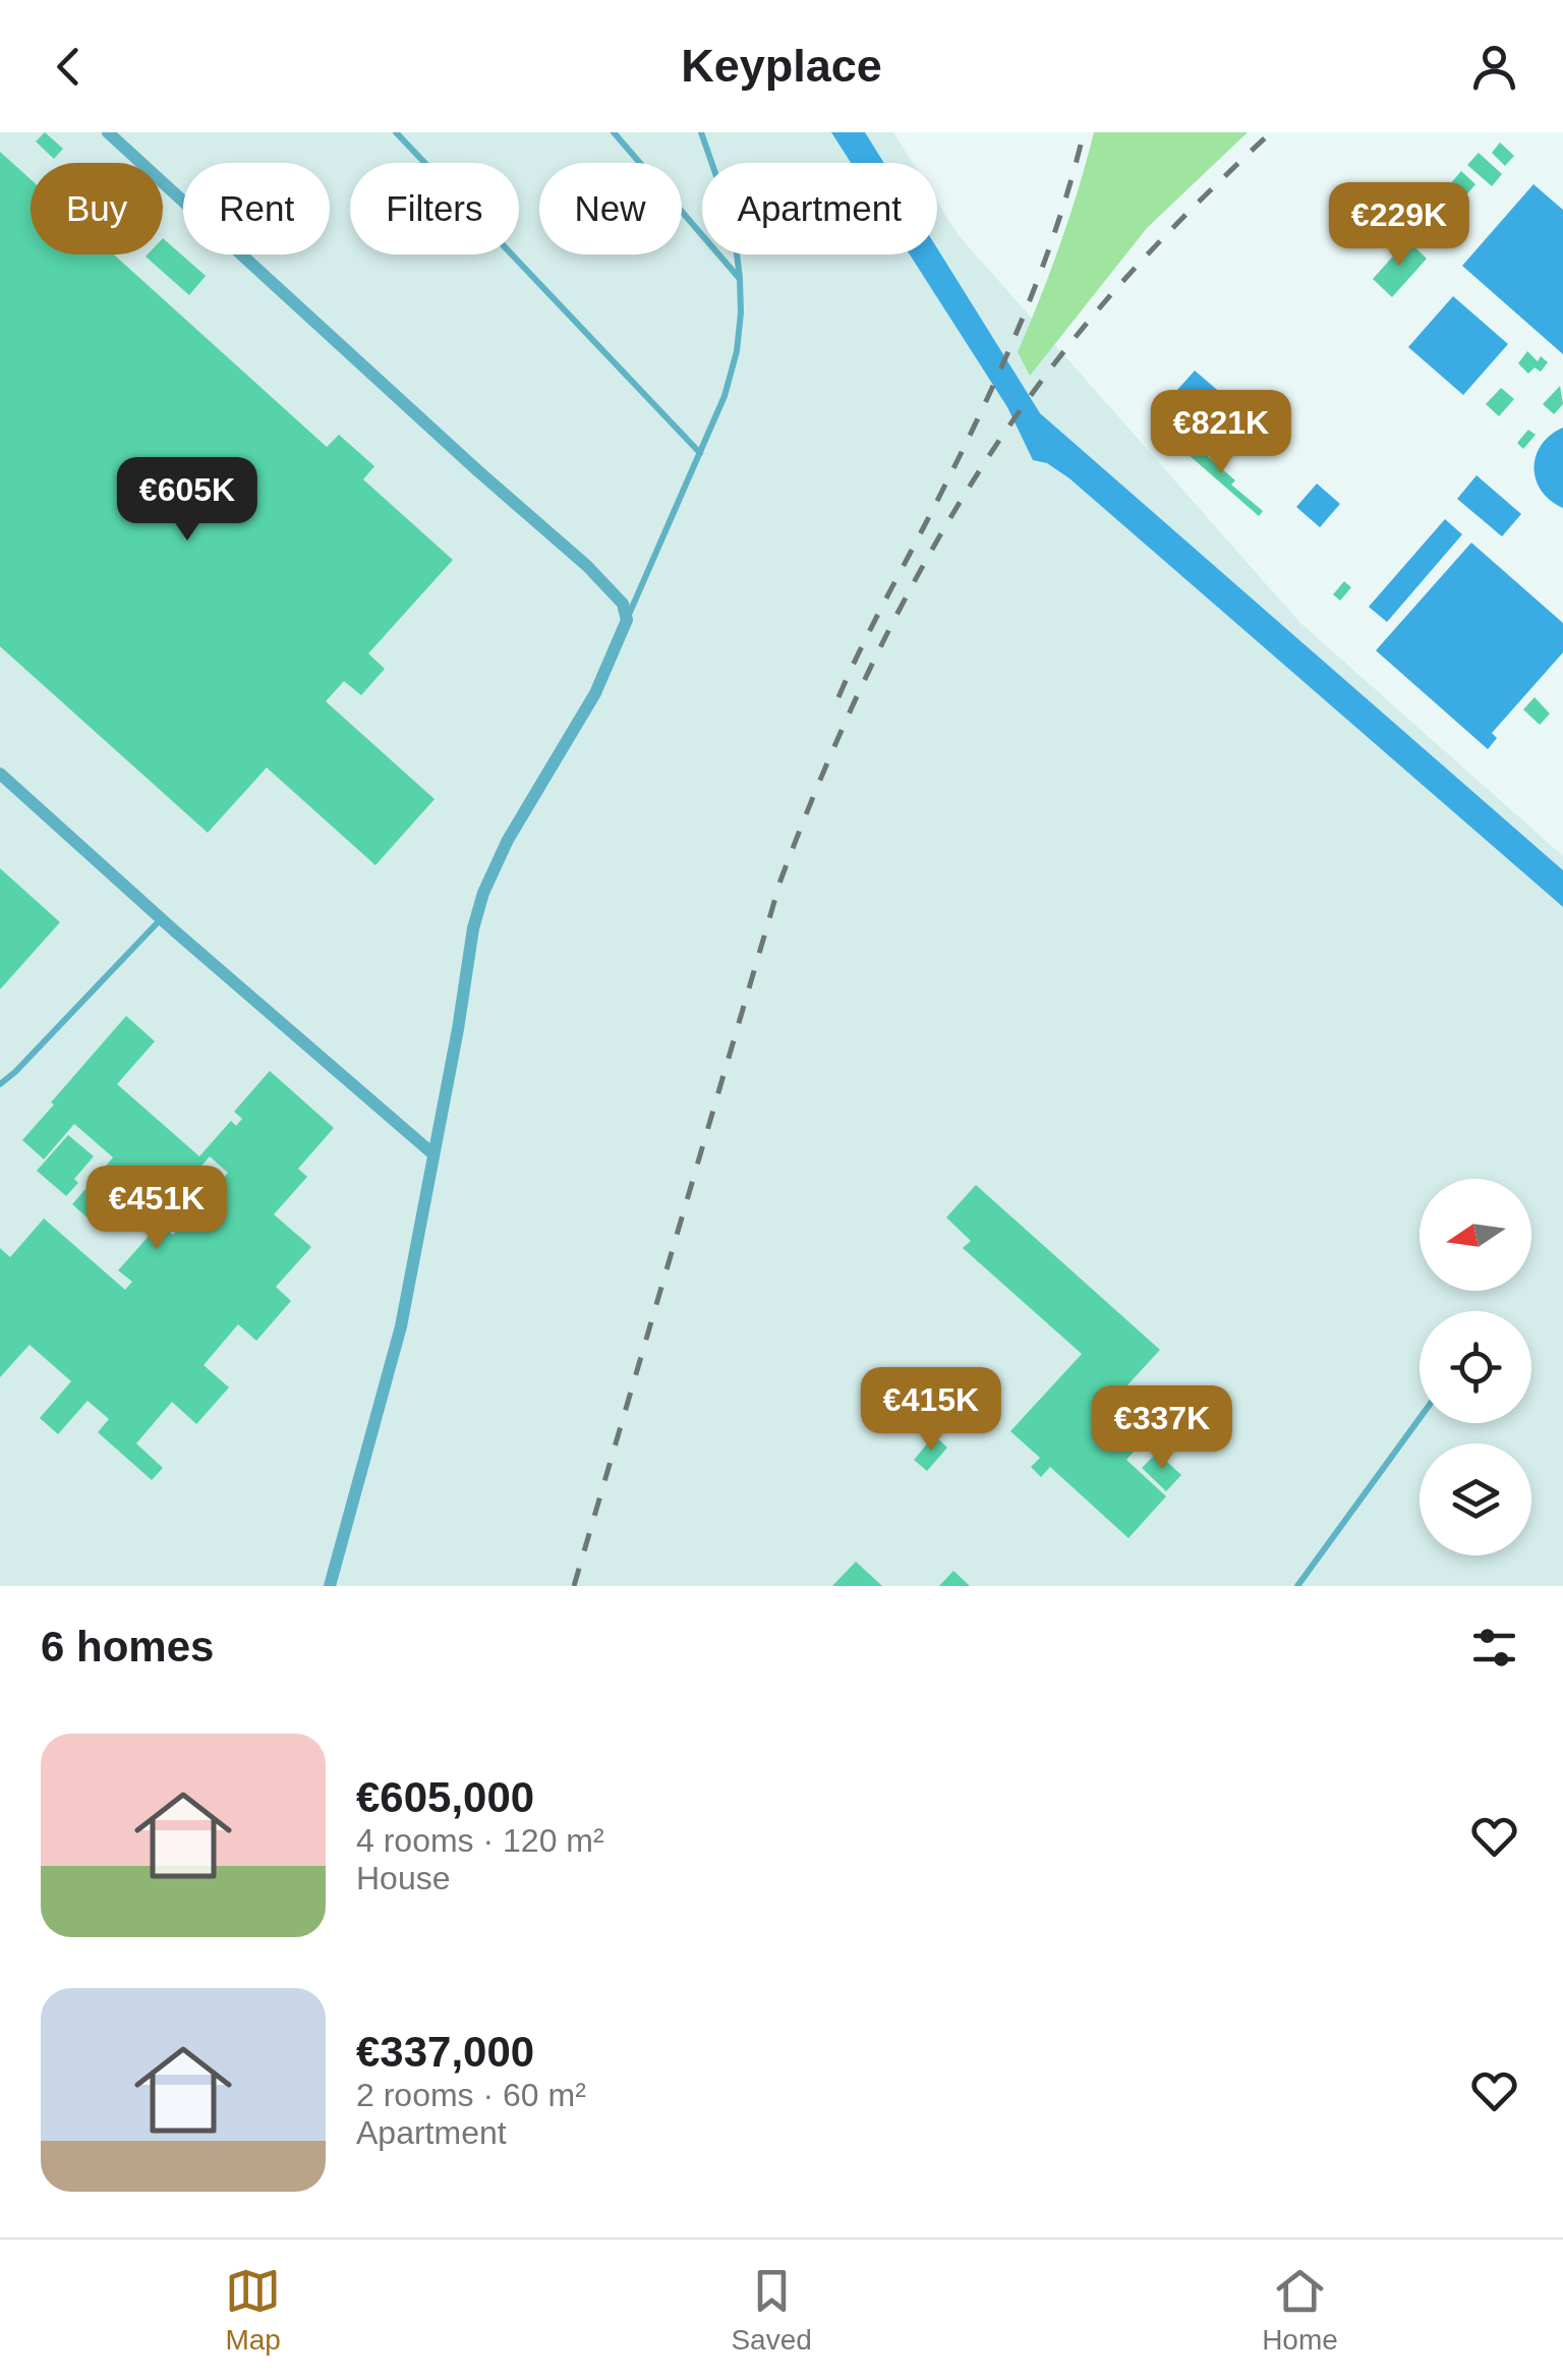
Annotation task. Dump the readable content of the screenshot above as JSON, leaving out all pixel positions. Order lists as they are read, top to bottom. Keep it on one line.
{"north":"left","page":{"header":"Keyplace","chip":["Buy","Rent","Filters","New","Apartment"],"price":["€229K","€821K","€605K","€451K","€415K","€337K"],"heading":"6 homes","list":[{"name":"€605,000","note":"4 rooms · 120 m² · House"},{"name":"€337,000","note":"2 rooms · 60 m² · Apartment"}],"tabs":["Map","Saved","Home"]}}
